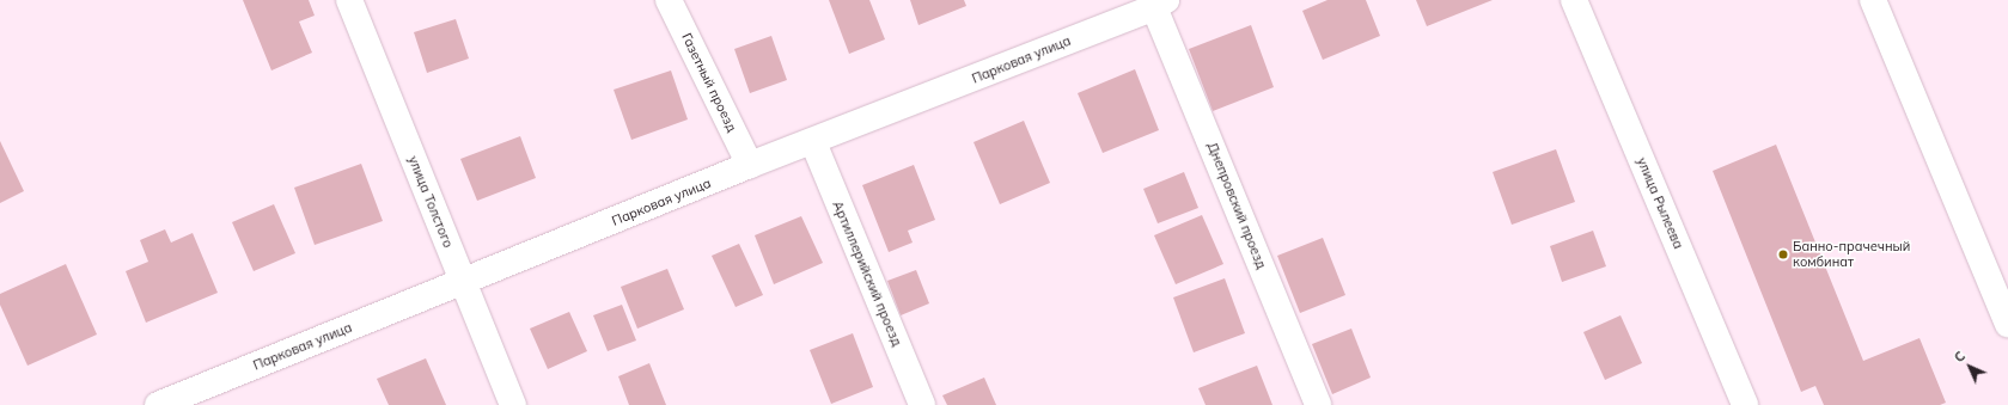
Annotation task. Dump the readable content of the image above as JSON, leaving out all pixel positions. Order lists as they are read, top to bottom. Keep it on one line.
{"streets":{"street":["Парковая улица","Газетный проезд","улица Толстого","улица Рылеева","Днепровский проезд","Артиллерийский проезд"]},"crossings":[["Парковая улица","Газетный проезд"],["Парковая улица","улица Толстого"],["Парковая улица","Днепровский проезд"],["Парковая улица","Артиллерийский проезд"]],"places":["Банно-прачечный комбинат"],"north":"top left"}
